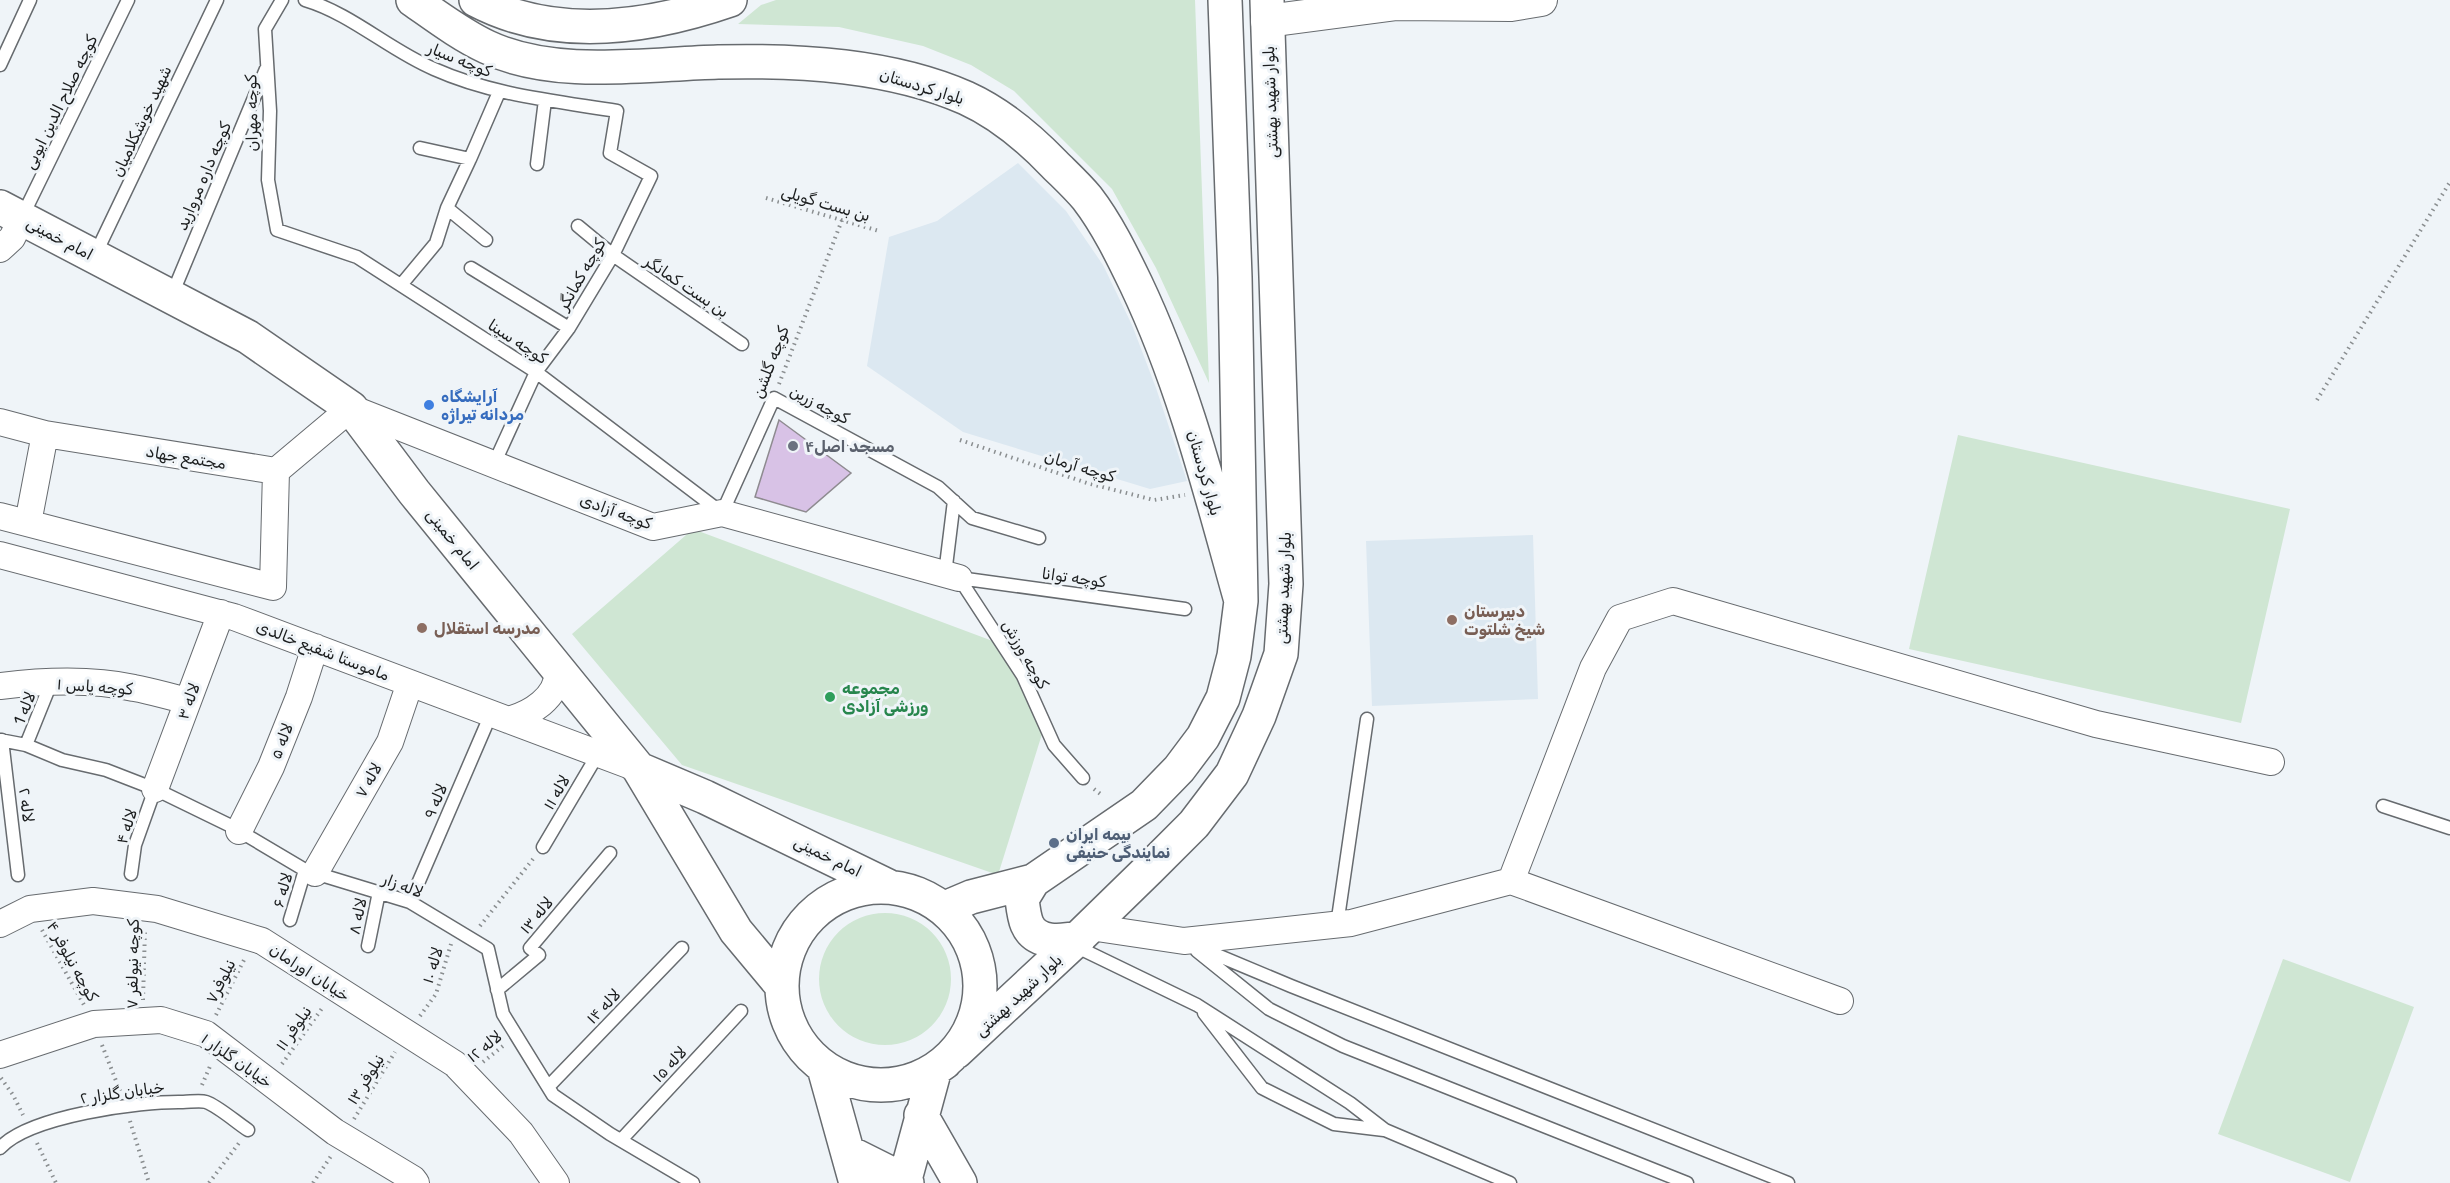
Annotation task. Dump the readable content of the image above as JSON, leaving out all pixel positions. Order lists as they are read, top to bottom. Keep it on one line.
{"streets":{"main road":["بلوار کردستان","بلوار شهید بهشتی","امام خمینی"],"street":["مجتمع جهاد","کوچه آزادی","ماموستا شفیع خالدی","کوچه یاس ۱","لاله ۳","لاله ۵","لاله ۷","خیابان اورامان","خیابان گلزار ۱"],"lane":["کوچه سیار","کوچه صلاح الدین ایوبی","کوچه مهران","شهید خوشکلامیان","کوچه داره مروارید","کوچه کمانگر","بن بست کمانگر","کوچه سینا","کوچه گلشن","کوچه زرین","کوچه توانا","کوچه ورزش","لاله 1","لاله ۱۱","لاله ۹","لاله ۲","لاله ۴","لاله زار","لاله ۶","لاله ۱۳","لاله ۸","لاله ۱۴","لاله ۱۵","خیابان گلزار ۲"],"path":["بن بست گویلی","کوچه آرمان","کوچه نیلوفر ۴","کوچه نیولفر ۷","لاله ۱۰","نیلوفر۷","نیلوفر ۱۱","لاله ۱۲","نیلوفر ۱۳"]},"crossings":[["کوچه سیار","کوچه کمانگر"],["کوچه صلاح الدین ایوبی","امام خمینی"],["بلوار شهید بهشتی","امام خمینی"],["کوچه مهران","کوچه داره مروارید"],["کوچه مهران","کوچه سینا"],["شهید خوشکلامیان","امام خمینی"],["کوچه داره مروارید","امام خمینی"],["بن بست گویلی","کوچه گلشن"],["امام خمینی","کوچه آزادی"],["امام خمینی","ماموستا شفیع خالدی"],["کوچه کمانگر","بن بست کمانگر"],["کوچه کمانگر","کوچه سینا"],["کوچه کمانگر","کوچه آزادی"],["کوچه سینا","کوچه گلشن"],["کوچه سینا","کوچه آزادی"],["کوچه گلشن","کوچه زرین"],["کوچه گلشن","کوچه آزادی"],["کوچه آزادی","کوچه توانا"],["کوچه آزادی","کوچه ورزش"],["کوچه توانا","کوچه ورزش"],["ماموستا شفیع خالدی","لاله ۳"],["ماموستا شفیع خالدی","لاله ۵"],["ماموستا شفیع خالدی","لاله ۷"],["ماموستا شفیع خالدی","لاله ۱۱"],["ماموستا شفیع خالدی","لاله ۹"],["کوچه یاس ۱","لاله ۳"],["کوچه یاس ۱","لاله 1"],["لاله ۳","لاله ۴"],["لاله ۳","لاله زار"],["لاله 1","لاله زار"],["لاله ۵","لاله زار"],["لاله ۷","لاله زار"],["لاله ۷","لاله ۶"],["لاله ۹","لاله زار"],["لاله ۲","لاله زار"],["لاله ۴","لاله زار"],["لاله زار","لاله ۶"],["لاله زار","لاله ۱۳"],["لاله زار","لاله ۸"],["لاله زار","لاله ۱۰"],["لاله زار","لاله ۱۴"],["لاله زار","لاله ۱۲"],["لاله زار","لاله ۱۵"],["کوچه نیلوفر ۴","خیابان اورامان"],["کوچه نیلوفر ۴","خیابان گلزار ۱"],["کوچه نیولفر ۷","خیابان اورامان"],["کوچه نیولفر ۷","خیابان گلزار ۱"],["لاله ۱۰","خیابان اورامان"],["لاله ۱۰","نیلوفر ۱۳"],["خیابان اورامان","نیلوفر۷"],["خیابان اورامان","نیلوفر ۱۱"],["خیابان اورامان","لاله ۱۲"],["خیابان اورامان","نیلوفر ۱۳"],["نیلوفر۷","خیابان گلزار ۱"],["نیلوفر۷","خیابان گلزار ۲"],["نیلوفر ۱۱","خیابان گلزار ۱"],["خیابان گلزار ۱","نیلوفر ۱۳"]],"places":["آرایشگاه مردانه تیراژه","مسجد اصل۴","دبیرستان شیخ شلتوت","مدرسه استقلال","مجموعه ورزشی آزادی","بیمه ایران نمایندگی حنیفی"]}
